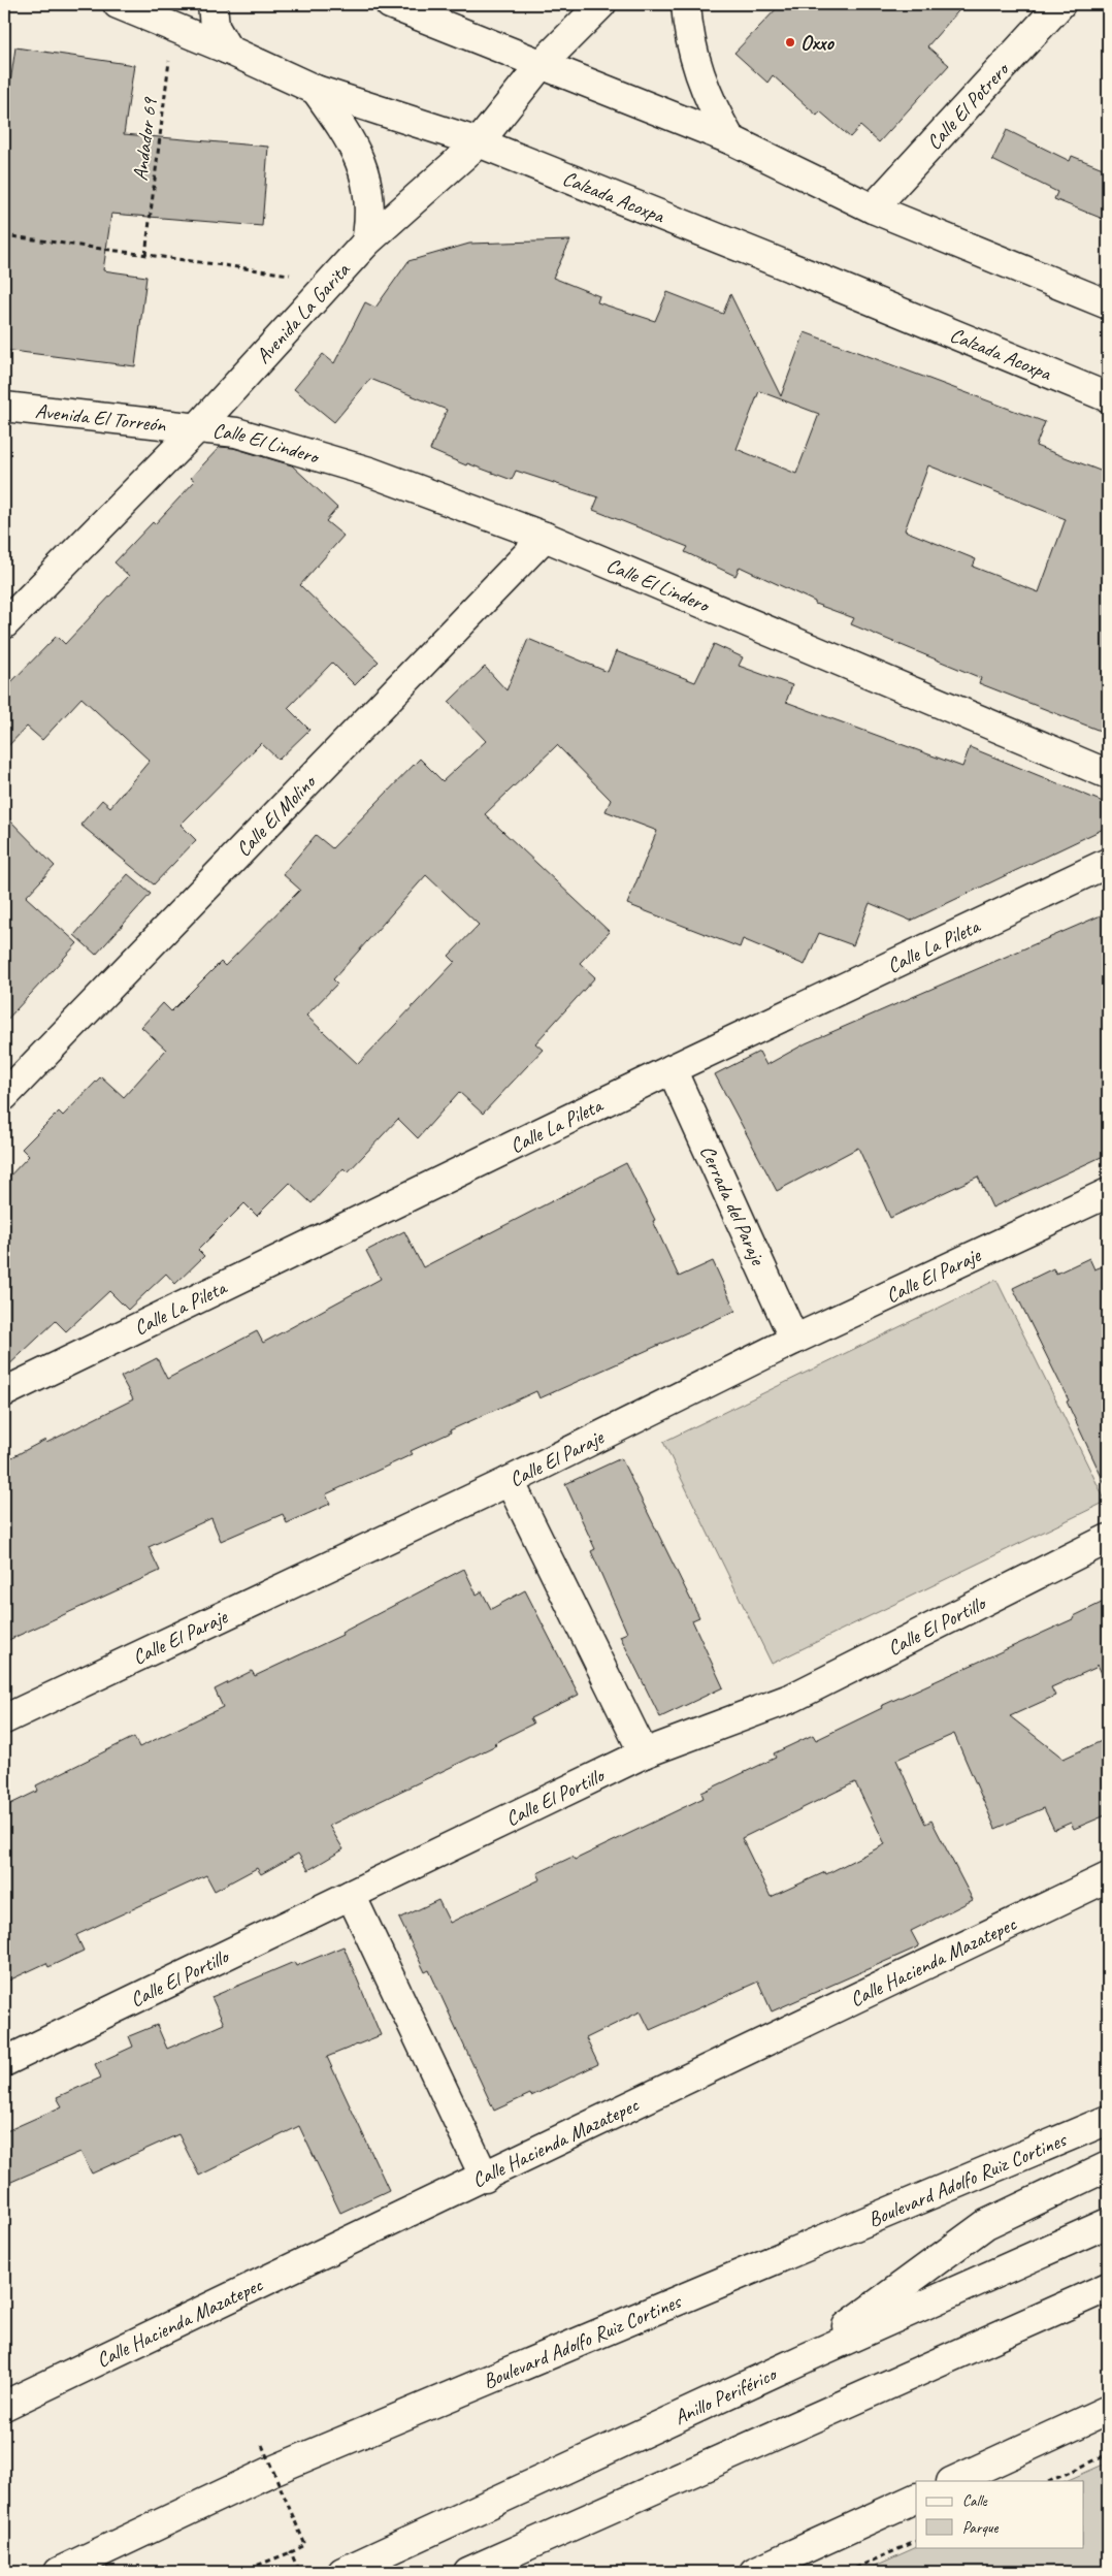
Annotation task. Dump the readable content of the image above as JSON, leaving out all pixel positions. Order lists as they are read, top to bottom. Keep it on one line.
{"streets":{"main road":["Calle El Potrero","Calzada Acoxpa","Avenida La Garita","Avenida El Torreón","Calle El Lindero","Calle El Molino","Calle La Pileta","Cerrada del Paraje","Calle El Paraje","Calle El Portillo","Calle Hacienda Mazatepec","Boulevard Adolfo Ruiz Cortines","Anillo Periférico"],"path":["Andador 69"]},"crossings":[["Andador 69","Calzada Acoxpa"],["Calzada Acoxpa","Avenida La Garita"],["Avenida La Garita","Avenida El Torreón"],["Avenida La Garita","Calle El Lindero"],["Avenida El Torreón","Calle El Lindero"],["Calle El Lindero","Calle El Molino"],["Calle La Pileta","Cerrada del Paraje"],["Cerrada del Paraje","Calle El Paraje"]],"places":["Oxxo"],"legend":["Calle","Parque"]}
